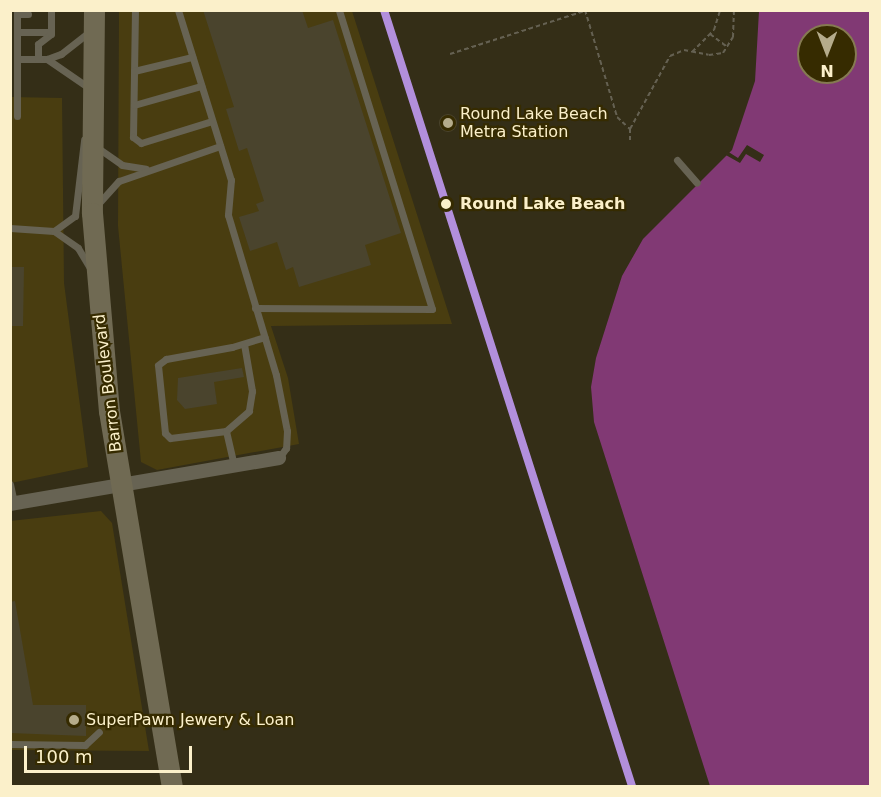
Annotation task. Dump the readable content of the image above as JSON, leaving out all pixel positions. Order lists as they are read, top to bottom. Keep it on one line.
{"streets":{"main road":["Barron Boulevard"]},"places":["Round Lake Beach Metra Station","Round Lake Beach","SuperPawn Jewery & Loan"],"scale_bar":"100 m","north":"bottom"}
